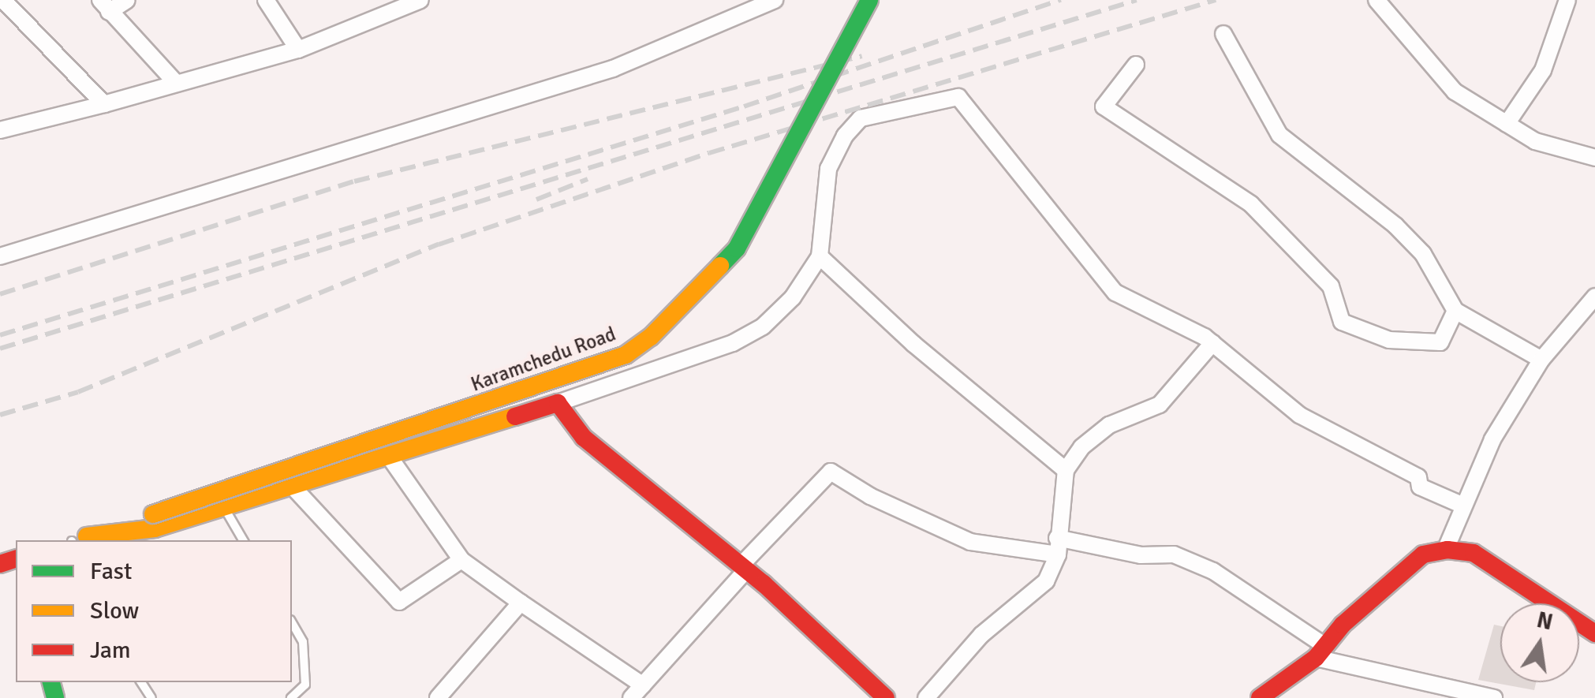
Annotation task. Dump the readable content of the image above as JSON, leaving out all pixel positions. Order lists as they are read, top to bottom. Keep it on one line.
{"streets":{"street":["Karamchedu Road"]},"legend":["Fast","Slow","Jam"],"north":"top"}
